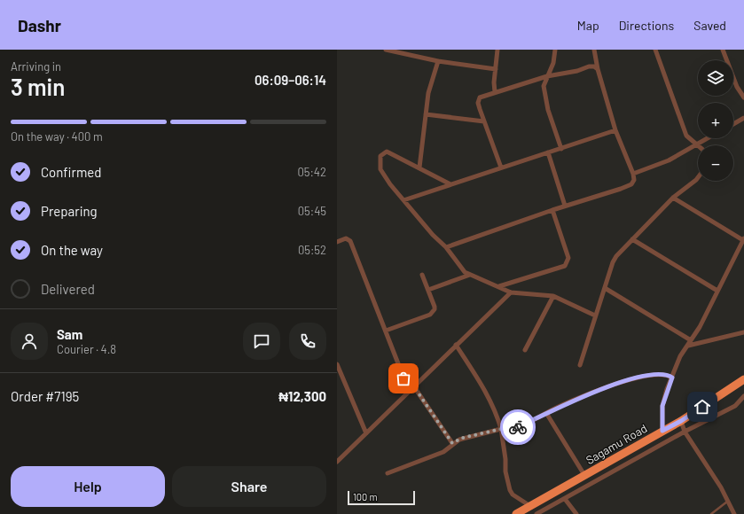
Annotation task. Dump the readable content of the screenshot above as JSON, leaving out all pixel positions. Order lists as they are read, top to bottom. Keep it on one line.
{"streets":{"highway":["Sagamu Road"]},"scale_bar":"100 m","page":{"header":"Dashr","nav":["Map","Directions","Saved"],"heading":["3 min","Arriving in","06:09–06:14"],"panel":["Sam","Courier · 4.8","Order #7195","₦12,300"],"map_buttons":["+","−"],"bar":"On the way · 400 m","list":[["Confirmed","05:42"],["Preparing","05:45"],["On the way","05:52"],"Delivered"],"buttons":["Help","Share"],"scale":"100 m"}}
